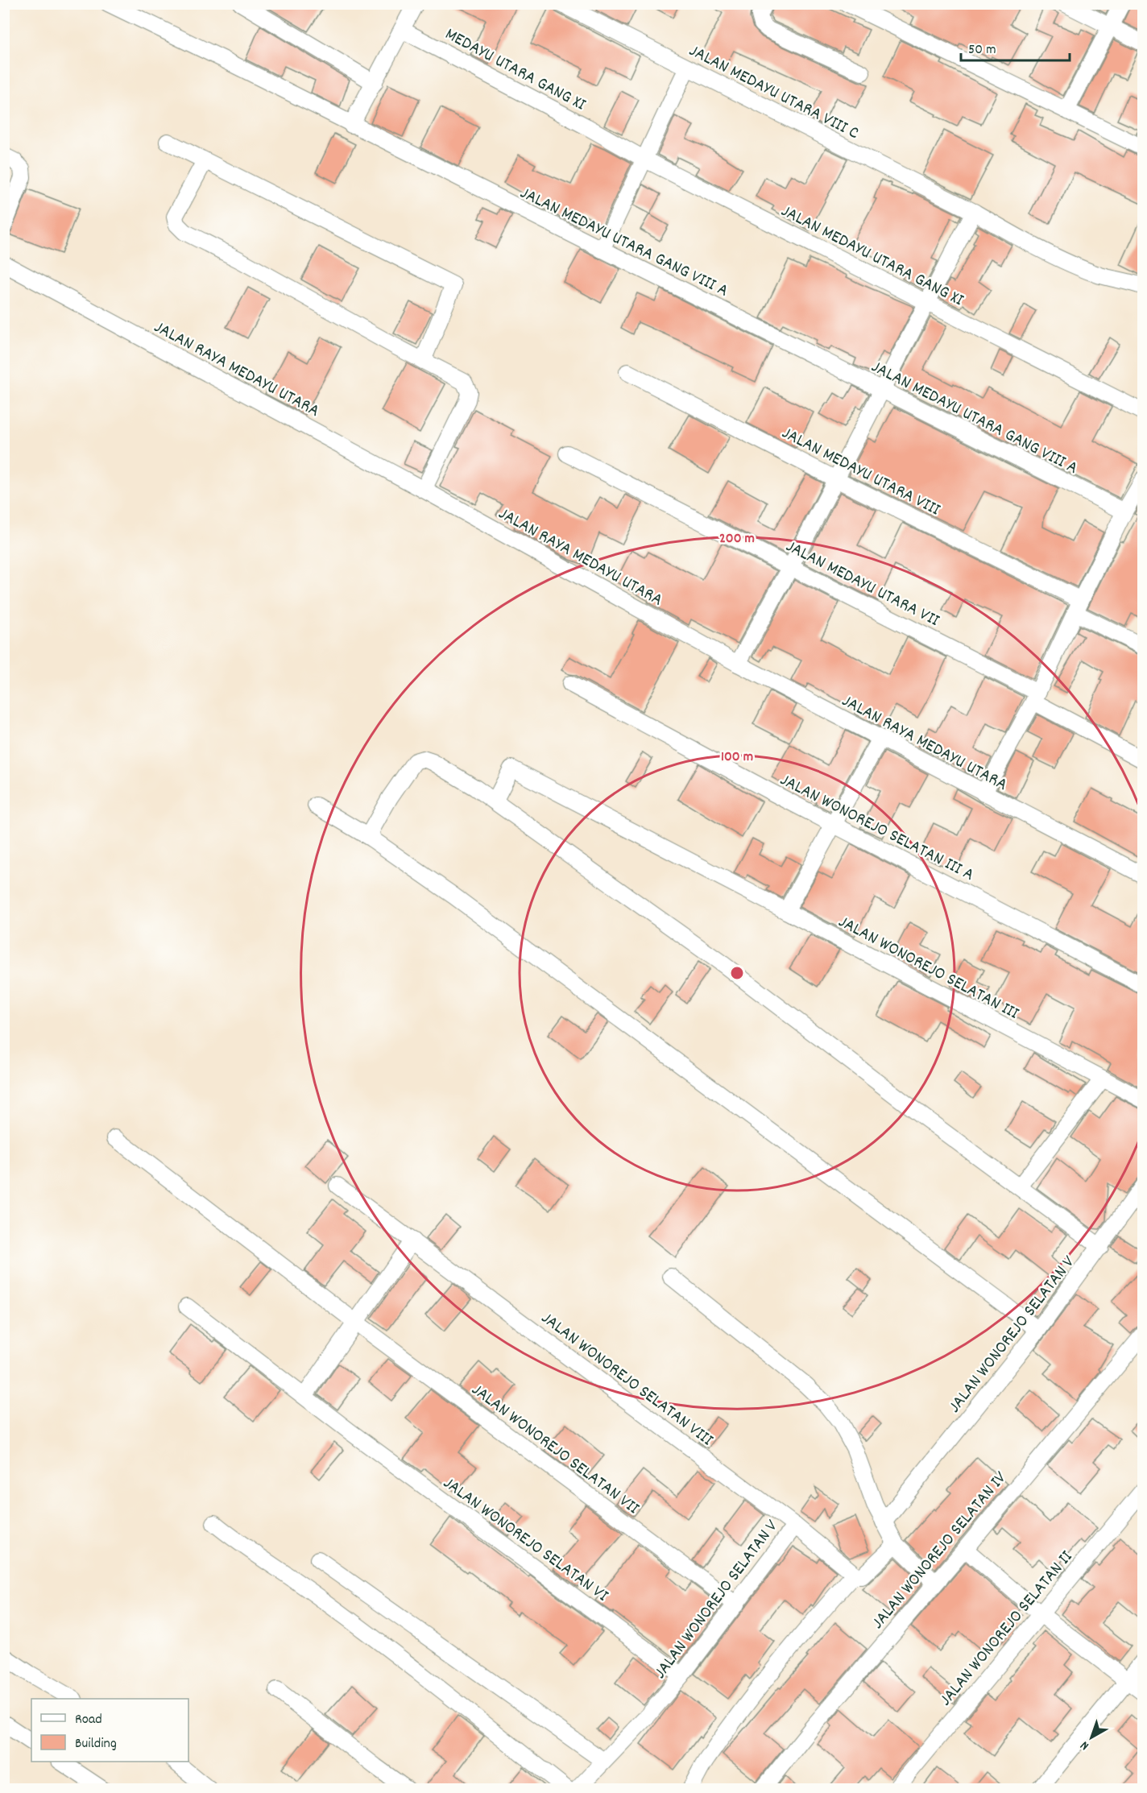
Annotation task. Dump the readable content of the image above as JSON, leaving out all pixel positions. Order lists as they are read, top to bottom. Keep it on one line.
{"streets":{"street":["MEDAYU UTARA GANG XI","JALAN MEDAYU UTARA VIII C","JALAN MEDAYU UTARA GANG VIII A","JALAN MEDAYU UTARA GANG XI","JALAN RAYA MEDAYU UTARA","JALAN MEDAYU UTARA VIII","JALAN MEDAYU UTARA VII","JALAN WONOREJO SELATAN III A","JALAN WONOREJO SELATAN III","JALAN WONOREJO SELATAN V","JALAN WONOREJO SELATAN VIII","JALAN WONOREJO SELATAN VII","JALAN WONOREJO SELATAN VI","JALAN WONOREJO SELATAN IV","JALAN WONOREJO SELATAN II"]},"crossings":[["MEDAYU UTARA GANG XI","JALAN MEDAYU UTARA GANG XI"],["JALAN WONOREJO SELATAN V","JALAN WONOREJO SELATAN VIII"],["JALAN WONOREJO SELATAN V","JALAN WONOREJO SELATAN VII"],["JALAN WONOREJO SELATAN V","JALAN WONOREJO SELATAN VI"]],"legend":["Road","Building"],"scale_bar":"50 m","north":"bottom left","rings":["200 m","100 m"]}
